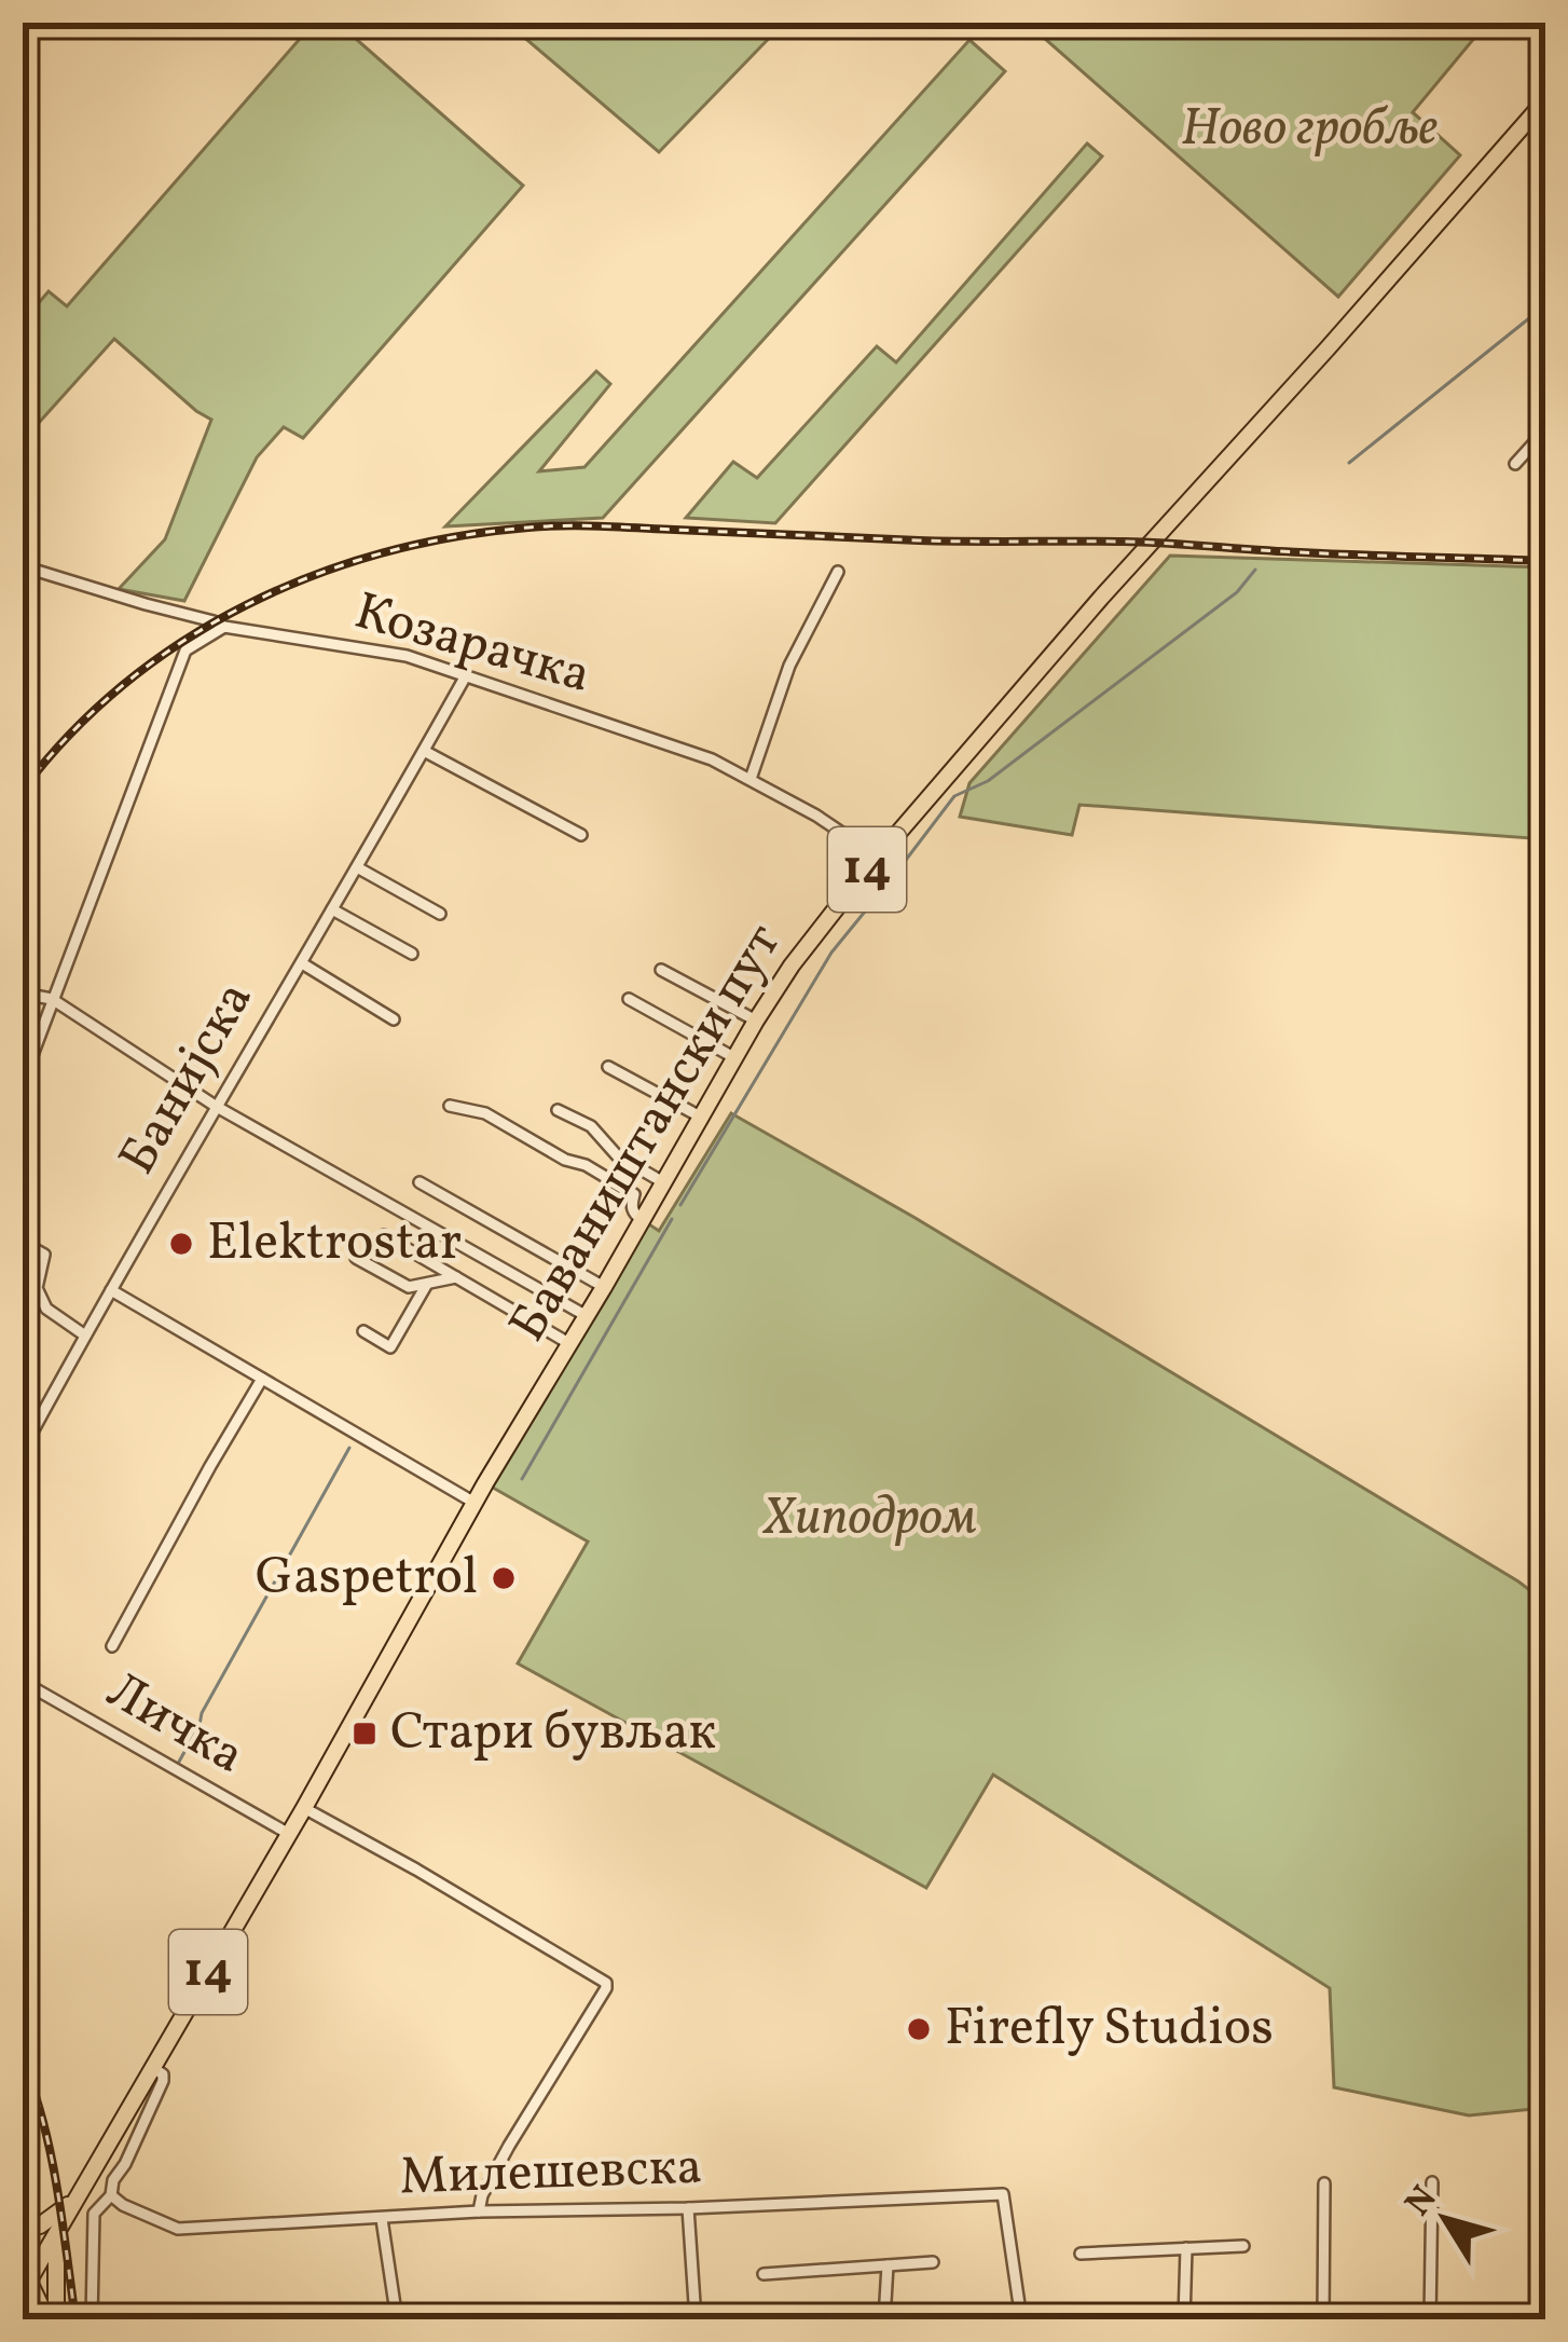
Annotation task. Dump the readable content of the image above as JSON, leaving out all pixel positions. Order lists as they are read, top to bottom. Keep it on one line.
{"streets":{"main road":["14","Баваништански пут"],"street":["Козарачка","Банијска","Личка","Милешевска"]},"crossings":[["Козарачка","Банијска"],["Козарачка","Баваништански пут"],["14","Баваништански пут"],["Баваништански пут","Личка"]],"parks":["Ново гробље","Хиподром"],"places":{"other":["Elektrostar","Gaspetrol","Firefly Studios"],"transit":["Стари бувљак"]},"north":"top left"}
